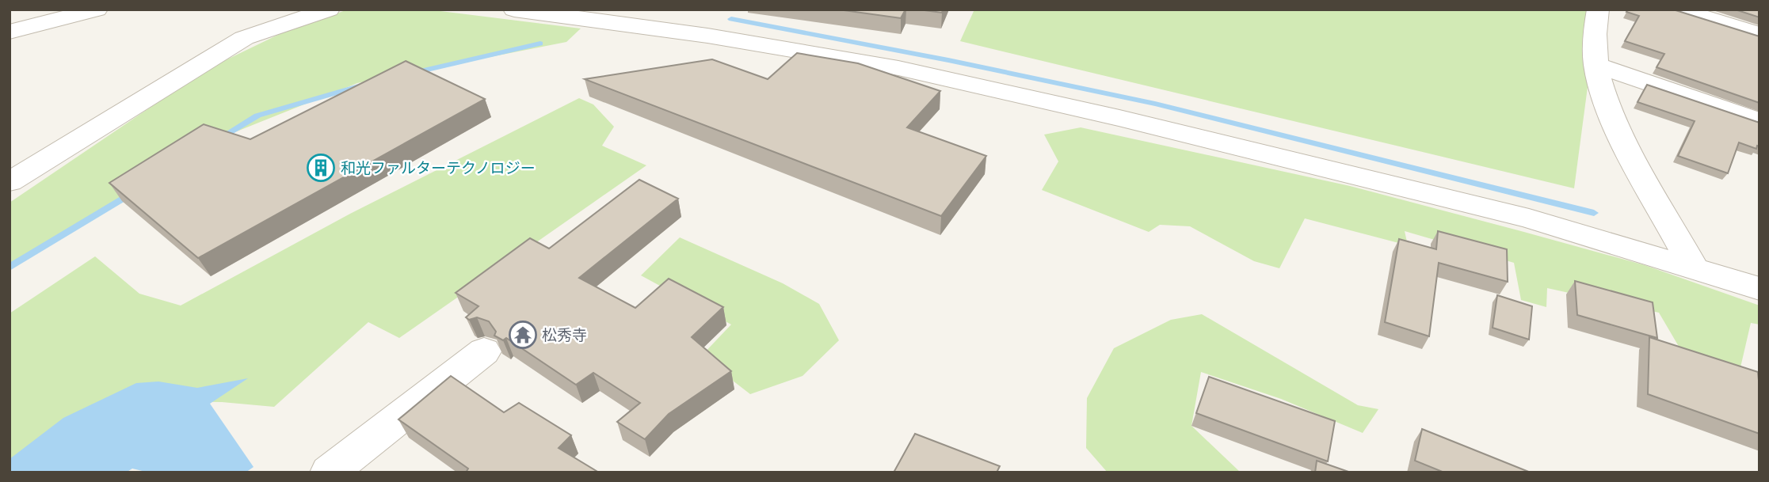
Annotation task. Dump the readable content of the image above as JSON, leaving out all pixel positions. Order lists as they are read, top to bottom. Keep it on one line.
{"places":{"building":["和光ファルターテクノロジー"],"temple":["松秀寺"]}}
